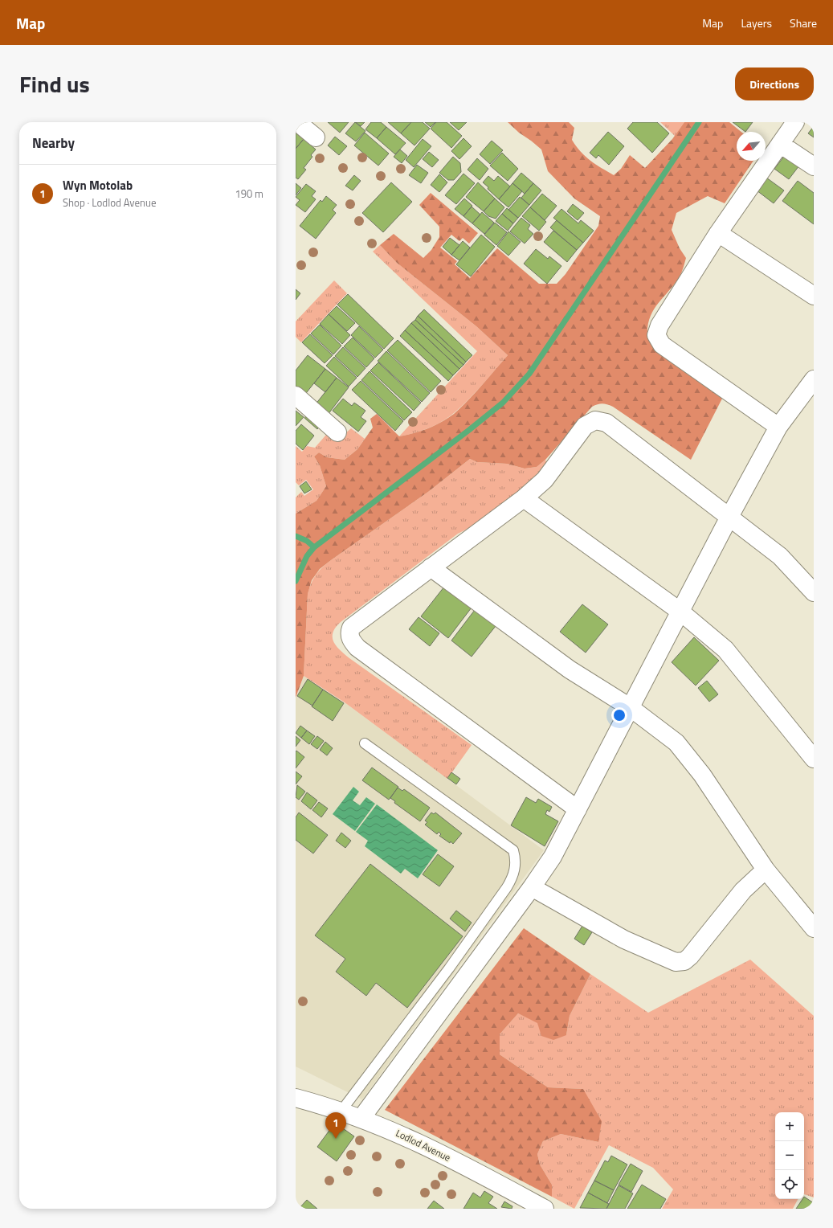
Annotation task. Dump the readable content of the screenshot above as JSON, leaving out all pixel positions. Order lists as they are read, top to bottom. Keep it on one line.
{"streets":{"street":["Lodlod Avenue"]},"north":"bottom left","page":{"header":"Map","nav":["Map","Layers","Share"],"title":"Find us","buttons":"Directions","heading":"Nearby","list":[{"mark":"1","name":"Wyn Motolab","note":"Shop · Lodlod Avenue","value":"190 m"}],"map_buttons":["+","−"],"pins":"1"}}
